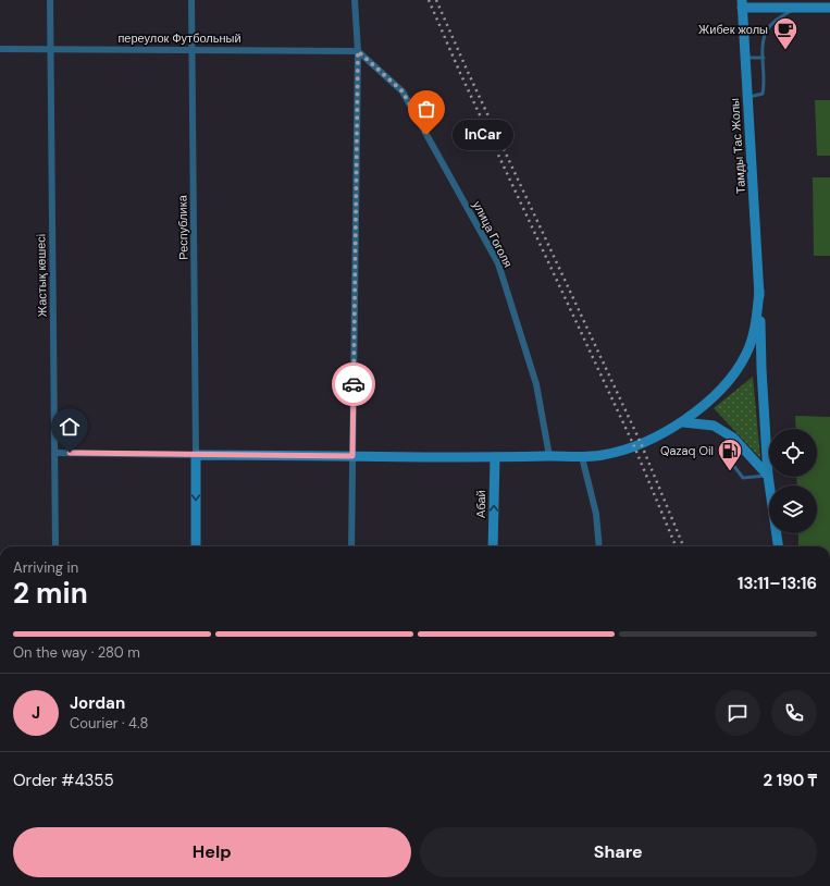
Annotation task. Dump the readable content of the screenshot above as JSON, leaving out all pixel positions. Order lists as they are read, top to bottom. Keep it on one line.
{"streets":{"main road":["Тамды Тас Жолы","Абай"],"street":["переулок Футбольный","Республика","улица Гоголя","Жастық көшесі"]},"crossings":[["переулок Футбольный","Республика"],["переулок Футбольный","улица Гоголя"],["переулок Футбольный","Жастық көшесі"]],"one_way":["Абай"],"places":{"cafe":["Жибек жолы"],"other":["InCar"],"fuel station":["Qazaq Oil"]},"page":{"bubble":"InCar","heading":["2 min","Arriving in","13:11–13:16"],"panel":["Jordan","Courier · 4.8","Order #4355","2 190 ₸"],"bar":"On the way · 280 m","round":"J","buttons":["Help","Share"]}}
